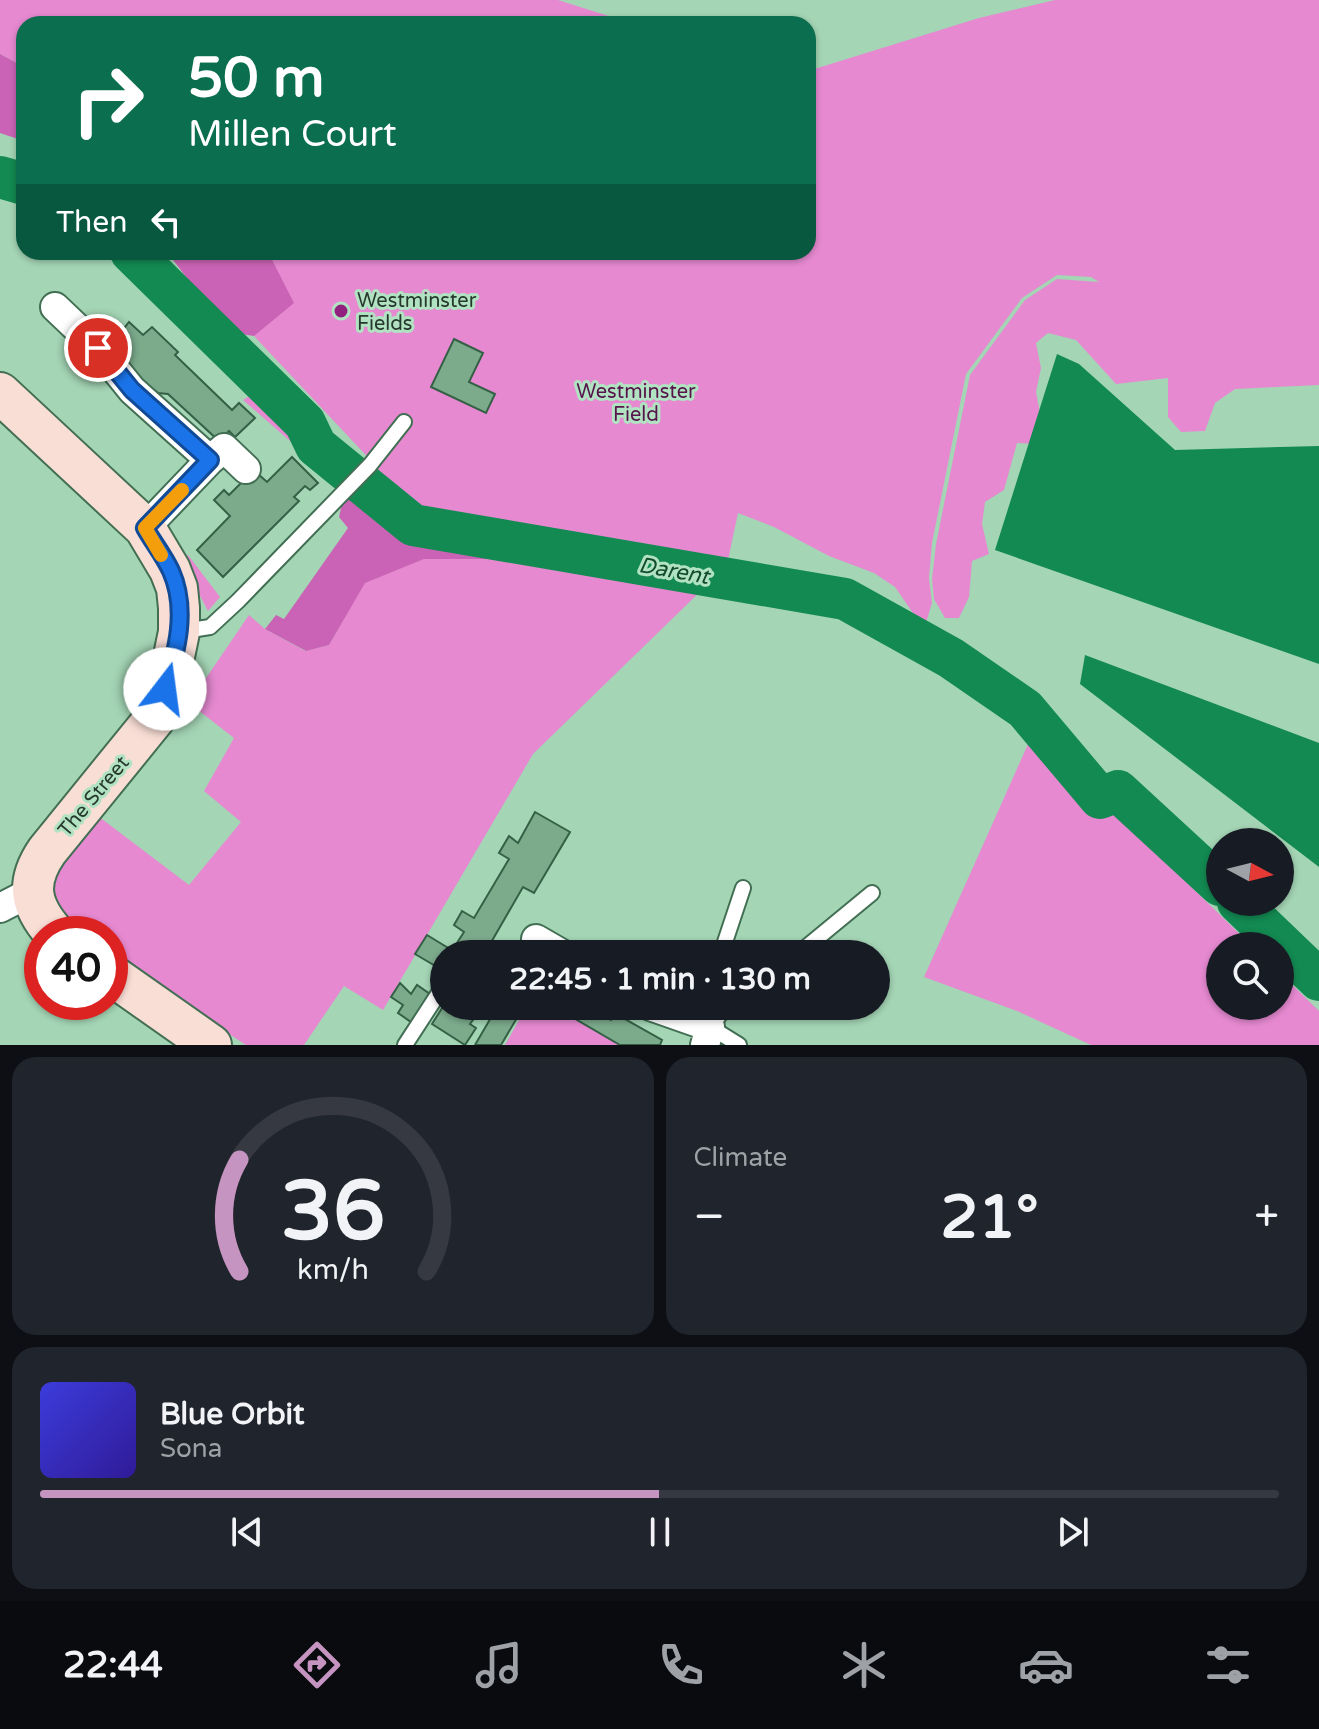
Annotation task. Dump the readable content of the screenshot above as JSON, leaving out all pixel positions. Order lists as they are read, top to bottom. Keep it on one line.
{"streets":{"street":["The Street"]},"water":["Darent"],"parks":["Westminster Field"],"places":["Westminster Fields"],"north":"right","page":{"turn":["50 m","Millen Court"],"then":"Then","limit":"40","trip":"22:45 · 1 min · 130 m","tile":"Climate","heat":["−","21°","+"],"song":["Blue Orbit","Sona"],"tabs":"22:44","gauge":["36","km/h"]}}
